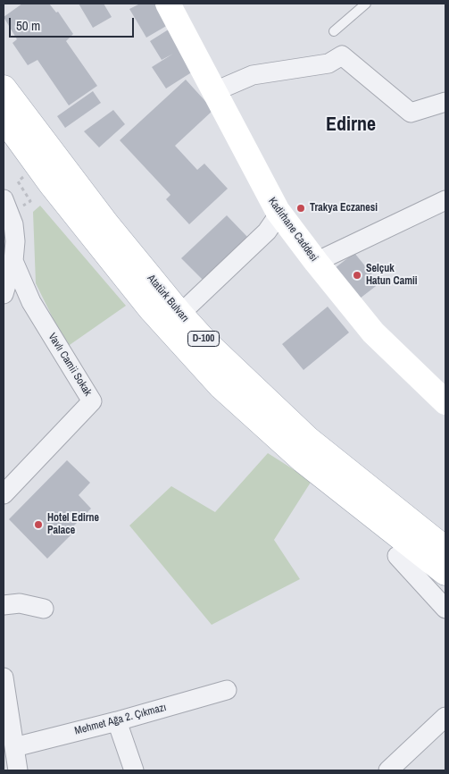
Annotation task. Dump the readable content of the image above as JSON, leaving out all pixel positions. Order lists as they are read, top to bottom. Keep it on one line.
{"streets":{"main road":["Kadirhane Caddesi","Atatürk Bulvarı","D-100"],"street":["Vavlı Camii Sokak","Mehmet Ağa 2. Çıkmazı"]},"districts":["Edirne"],"places":["Trakya Eczanesi","Selçuk Hatun Camii","Hotel Edirne Palace"],"scale_bar":"50 m"}
